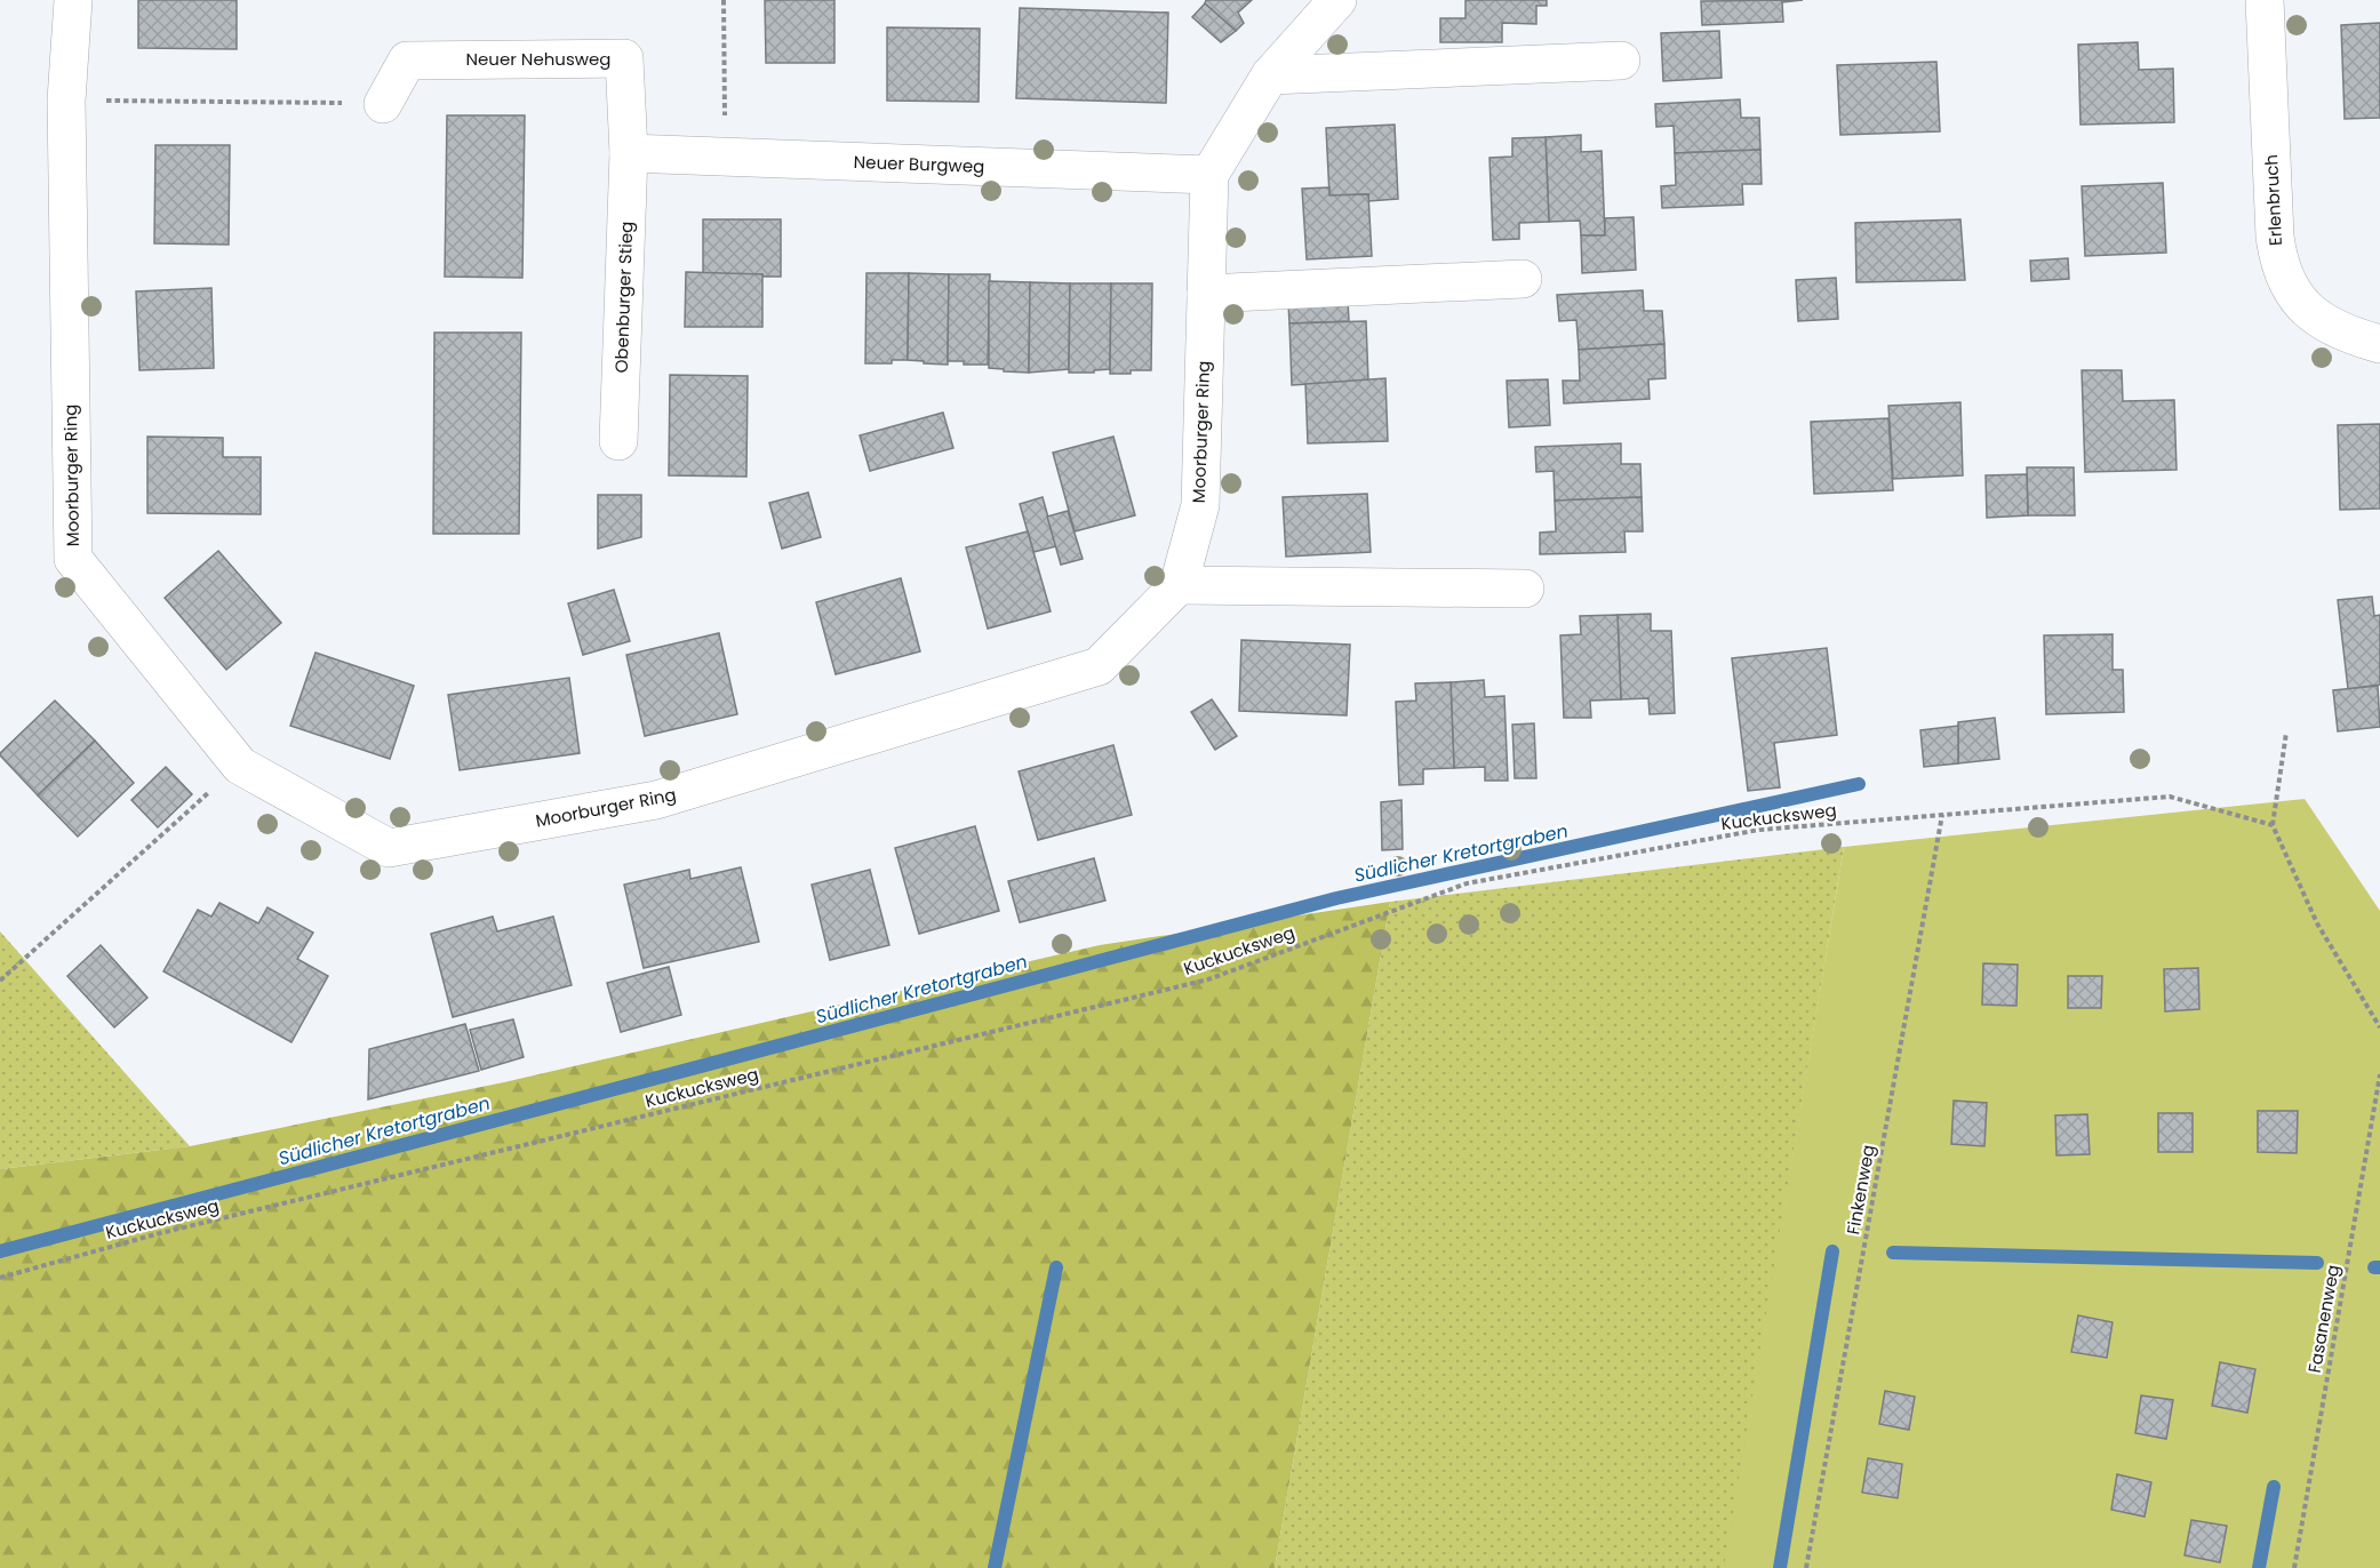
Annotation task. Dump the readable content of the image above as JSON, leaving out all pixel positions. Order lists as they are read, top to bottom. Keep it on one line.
{"streets":{"street":["Neuer Nehusweg","Neuer Burgweg","Erlenbruch","Obenburger Stieg","Moorburger Ring"],"path":["Kuckucksweg","Finkenweg","Fasanenweg"]},"crossings":[["Neuer Nehusweg","Neuer Burgweg"],["Neuer Nehusweg","Obenburger Stieg"],["Neuer Burgweg","Obenburger Stieg"],["Neuer Burgweg","Moorburger Ring"],["Kuckucksweg","Finkenweg"]],"water":["Südlicher Kretortgraben"]}
